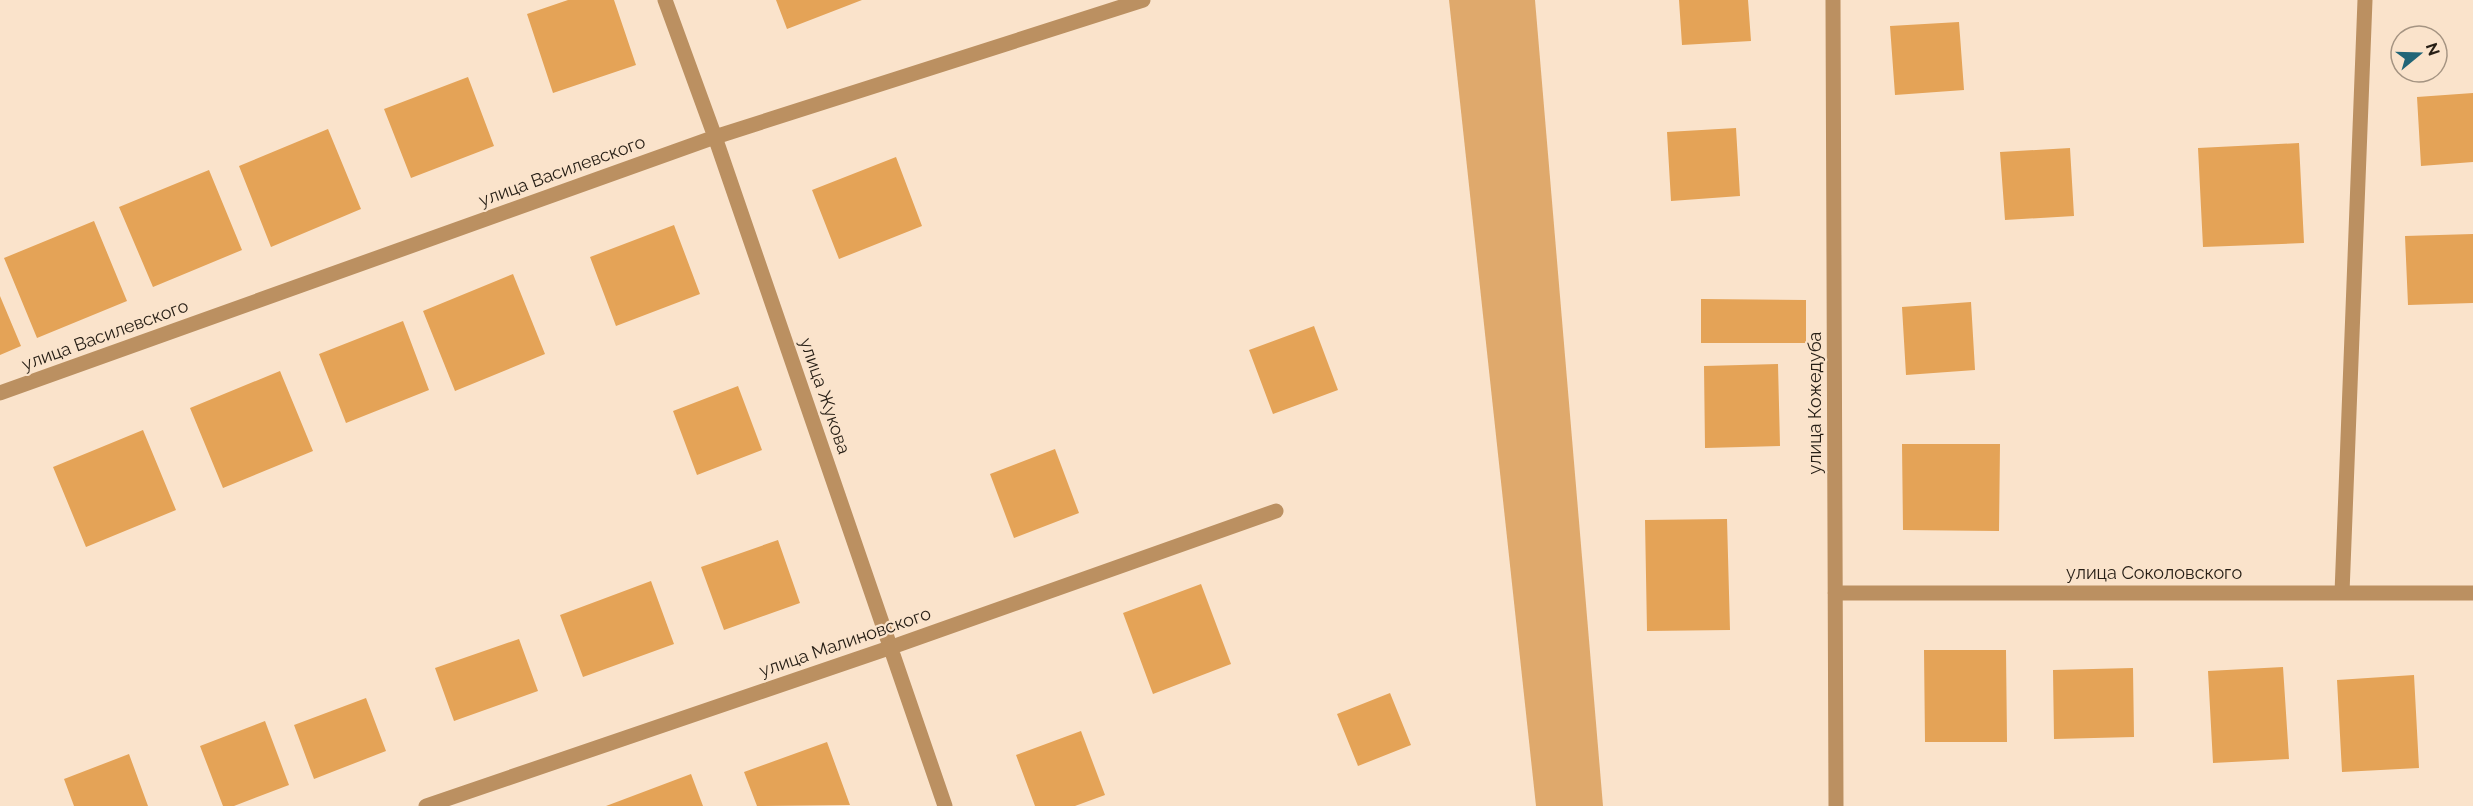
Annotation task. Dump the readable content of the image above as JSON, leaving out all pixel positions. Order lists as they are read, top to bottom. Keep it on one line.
{"streets":{"street":["улица Василевского","улица Жукова","улица Кожедуба","улица Соколовского","улица Малиновского"]},"crossings":[["улица Василевского","улица Жукова"],["улица Жукова","улица Малиновского"],["улица Кожедуба","улица Соколовского"]],"north":"right"}
